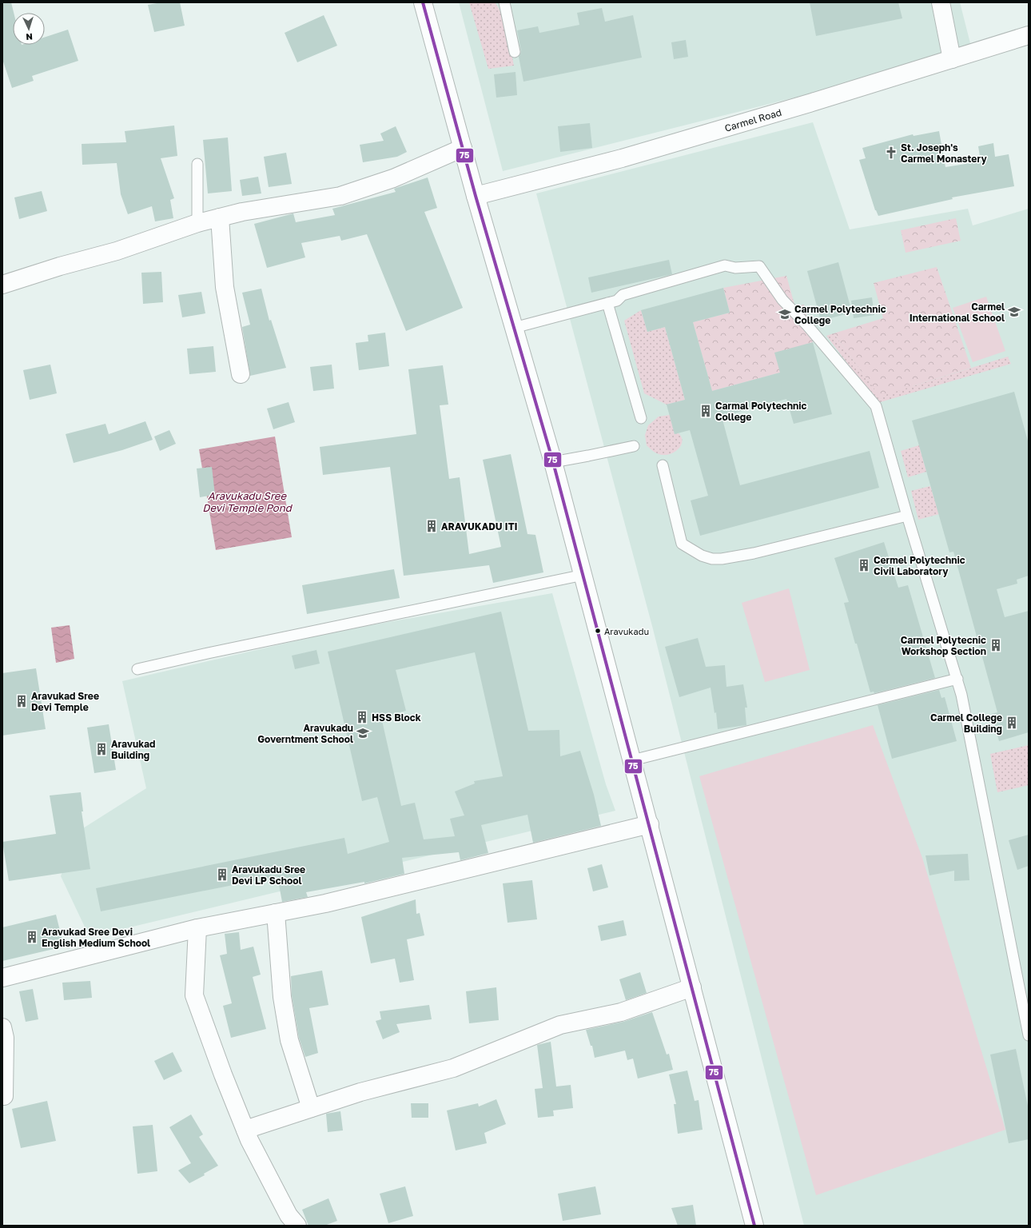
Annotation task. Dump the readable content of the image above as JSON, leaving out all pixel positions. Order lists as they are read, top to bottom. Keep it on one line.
{"streets":{"main road":["Carmel Road"]},"water":["Aravukadu Sree Devi Temple Pond"],"places":{"church":["St. Joseph's Carmel Monastery"],"school or university":["Carmel International School","Carmel Polytechnic College","Aravukadu Governtment School"],"building":["Carmal Polytechnic College","ARAVUKADU ITI","Cermel Polytechnic Civil Laboratory","Carmel Polytecnic Workshop Section","Aravukad Sree Devi Temple","HSS Block","Carmel College Building","Aravukad Building","Aravukadu Sree Devi LP School","Aravukad Sree Devi English Medium School"],"other":["Aravukadu"]},"lines":["transit line 75"],"north":"bottom"}
